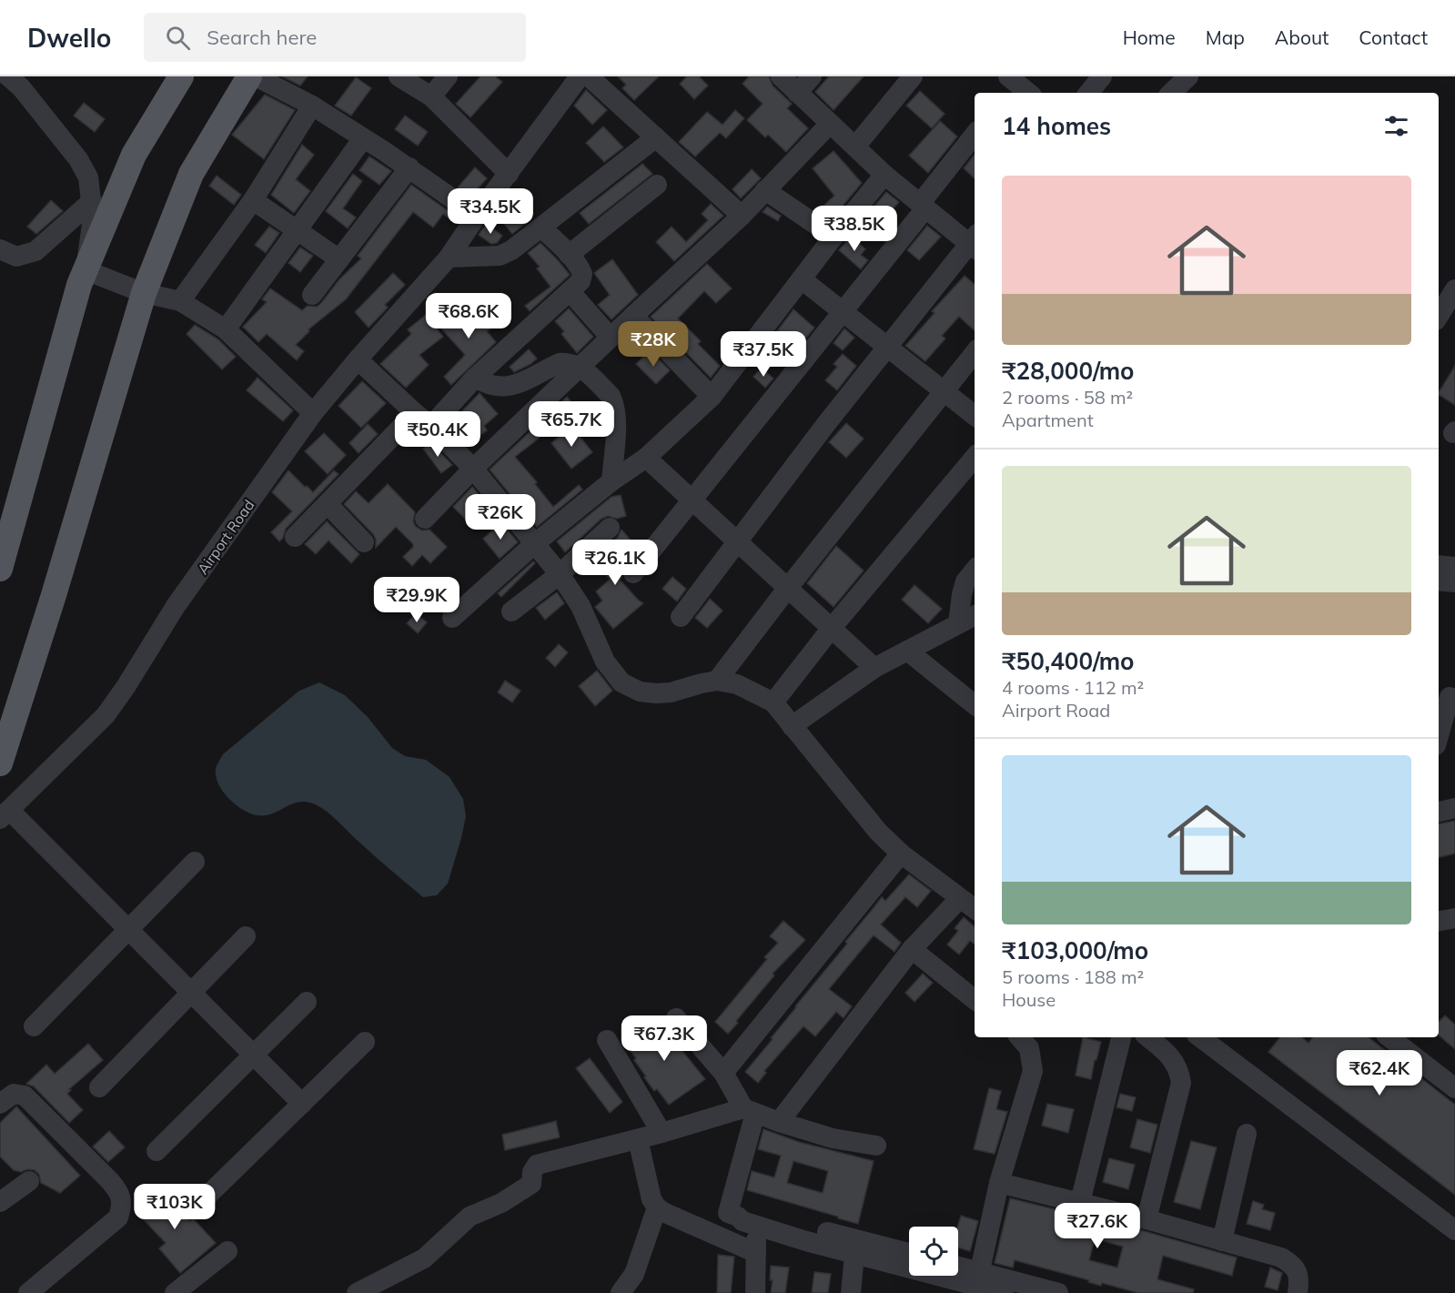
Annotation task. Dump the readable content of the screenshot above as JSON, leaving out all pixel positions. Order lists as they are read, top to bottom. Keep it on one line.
{"streets":{"street":["Airport Road"]},"page":{"header":"Dwello","search":"Search here","nav":["Home","Map","About","Contact"],"heading":"14 homes","list":[{"name":"₹28,000/mo","note":"2 rooms · 58 m² · Apartment"},{"name":"₹50,400/mo","note":"4 rooms · 112 m² · Airport Road"},{"name":"₹103,000/mo","note":"5 rooms · 188 m² · House"}],"price":["₹34.5K","₹38.5K","₹68.6K","₹28K","₹37.5K","₹65.7K","₹50.4K","₹26K","₹26.1K","₹29.9K","₹67.3K","₹62.4K","₹103K","₹27.6K"]}}
